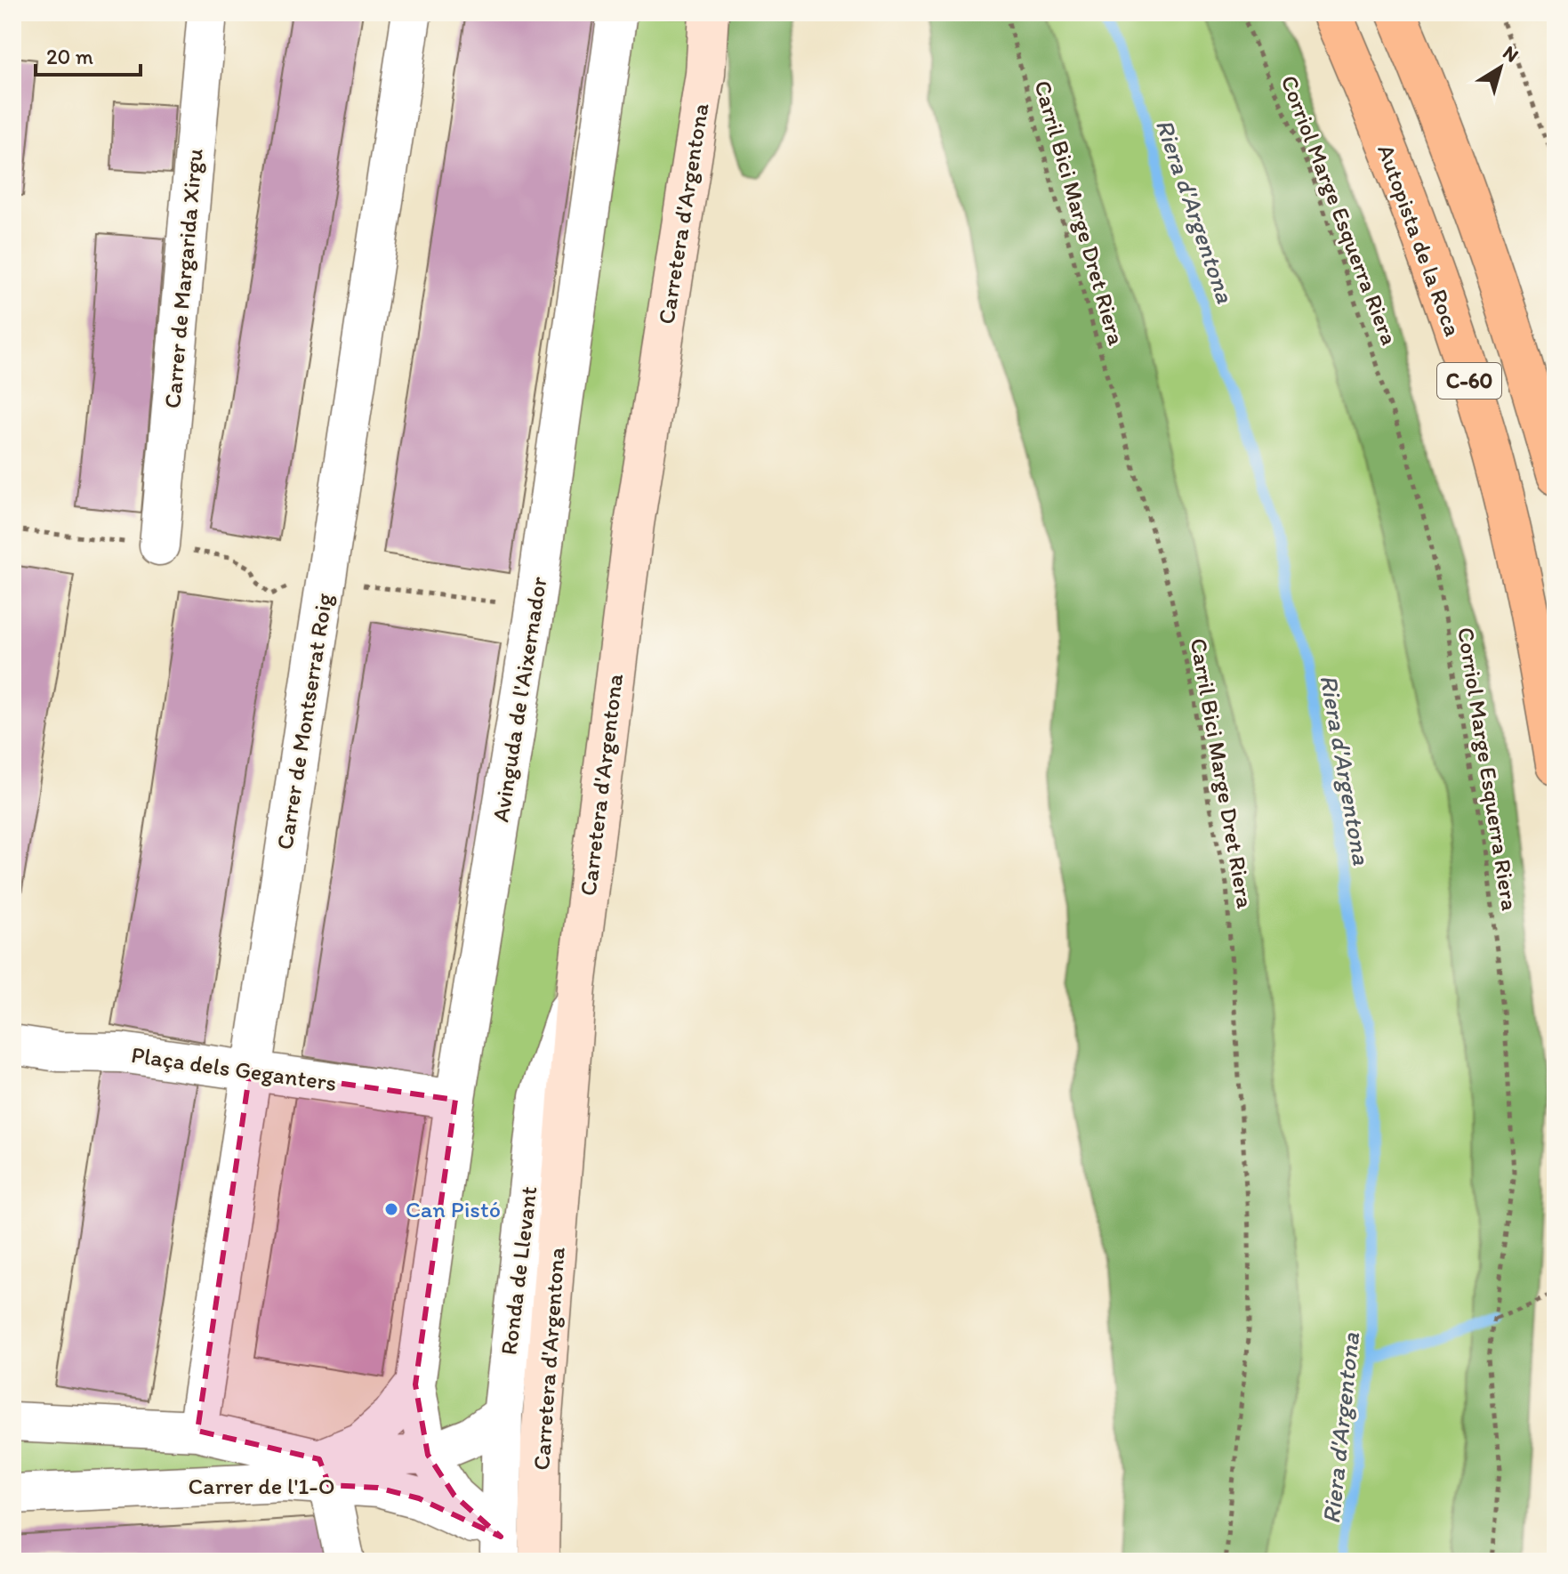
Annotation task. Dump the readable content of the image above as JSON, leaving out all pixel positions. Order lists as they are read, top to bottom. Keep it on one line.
{"streets":{"highway":["Autopista de la Roca","C-60"],"street":["Carretera d'Argentona","Carrer de Margarida Xirgu","Avinguda de l'Aixernador","Carrer de Montserrat Roig","Plaça dels Geganters","Ronda de Llevant","Carrer de l'1-O"],"path":["Corriol Marge Esquerra Riera","Carril Bici Marge Dret Riera"]},"crossings":[["Carretera d'Argentona","Ronda de Llevant"],["Avinguda de l'Aixernador","Plaça dels Geganters"],["Carrer de Montserrat Roig","Plaça dels Geganters"],["Ronda de Llevant","Carrer de l'1-O"]],"water":["Riera d'Argentona"],"places":["Can Pistó"],"scale_bar":"20 m","north":"top right"}
